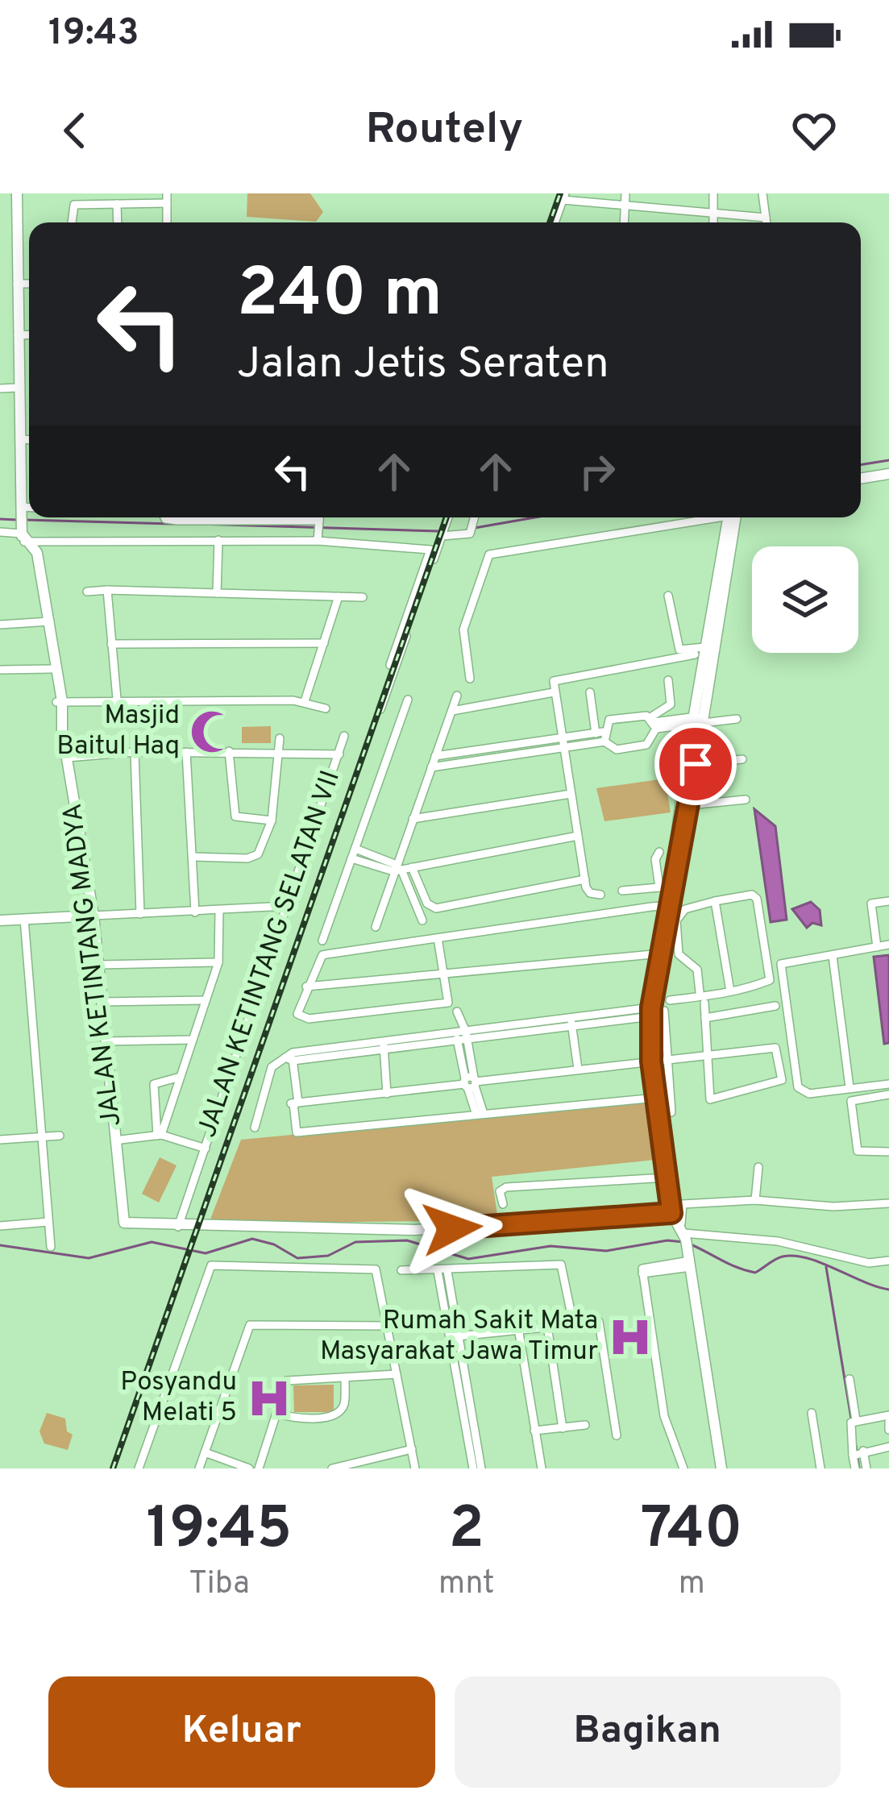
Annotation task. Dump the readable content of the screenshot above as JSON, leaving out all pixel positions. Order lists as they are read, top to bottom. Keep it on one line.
{"streets":{"street":["JALAN KETINTANG SELATAN VII","JALAN KETINTANG MADYA"]},"places":{"mosque":["Masjid Baitul Haq"],"hospital":["Rumah Sakit Mata Masyarakat Jawa Timur","Posyandu Melati 5"]},"page":{"status":"19:43","header":"Routely","turn":["240 m","Jalan Jetis Seraten"],"eta":["19:45","Tiba","2","mnt","740","m"],"buttons":["Keluar","Bagikan"]}}
